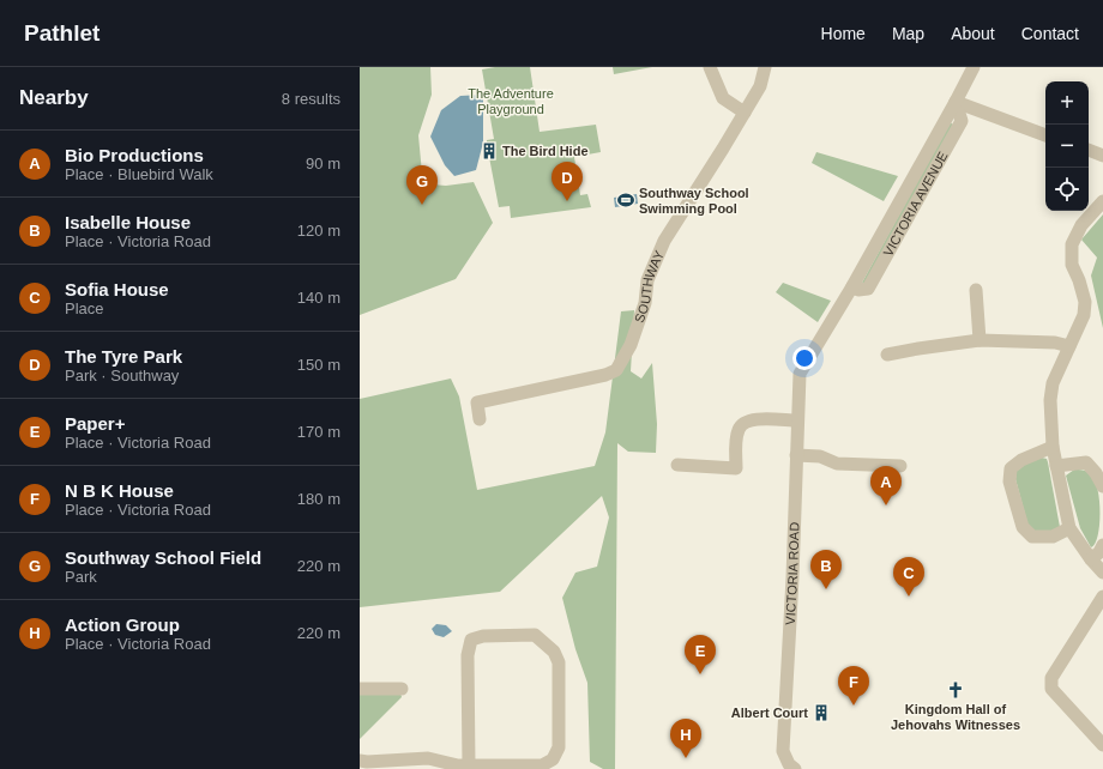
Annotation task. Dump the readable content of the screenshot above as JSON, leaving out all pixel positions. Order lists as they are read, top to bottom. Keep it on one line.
{"streets":{"street":["VICTORIA AVENUE","SOUTHWAY","VICTORIA ROAD"]},"crossings":[["VICTORIA AVENUE","VICTORIA ROAD"]],"parks":["The Adventure Playground"],"places":{"building":["The Bird Hide","Albert Court"],"sports":["Southway School Swimming Pool"],"church":["Kingdom Hall of Jehovahs Witnesses"]},"page":{"header":"Pathlet","nav":["Home","Map","About","Contact"],"heading":["Nearby","8 results"],"map_buttons":["+","−"],"list":[{"mark":"A","name":"Bio Productions","note":"Place · Bluebird Walk","value":"90 m"},{"mark":"B","name":"Isabelle House","note":"Place · Victoria Road","value":"120 m"},{"mark":"C","name":"Sofia House","note":"Place","value":"140 m"},{"mark":"D","name":"The Tyre Park","note":"Park · Southway","value":"150 m"},{"mark":"E","name":"Paper+","note":"Place · Victoria Road","value":"170 m"},{"mark":"F","name":"N B K House","note":"Place · Victoria Road","value":"180 m"},{"mark":"G","name":"Southway School Field","note":"Park","value":"220 m"},{"mark":"H","name":"Action Group","note":"Place · Victoria Road","value":"220 m"}],"pins":["D","G","A","B","C","E","F","H"]}}
